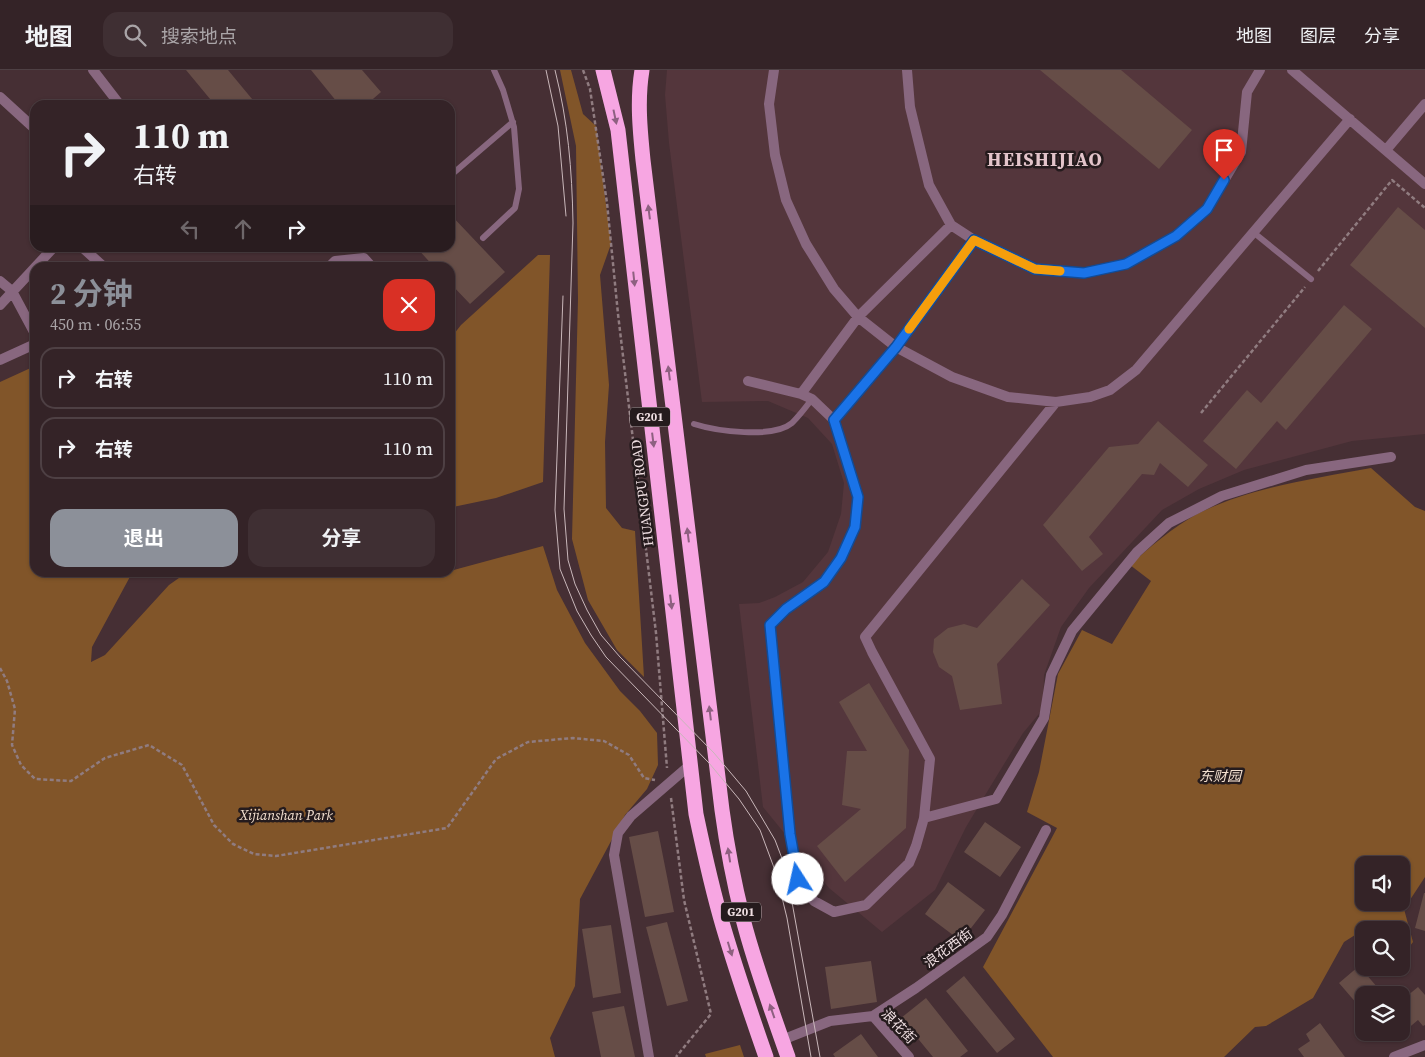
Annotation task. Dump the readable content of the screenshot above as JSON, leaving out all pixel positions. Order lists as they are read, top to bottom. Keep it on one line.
{"streets":{"highway":["G201","HUANGPU ROAD"],"street":["浪花西街","浪花街"]},"crossings":[["G201","HUANGPU ROAD"],["G201","浪花街"],["浪花西街","浪花街"]],"districts":["HEISHIJIAO"],"parks":["东财园","Xijianshan Park"],"page":{"header":"地图","search":"搜索地点","nav":["地图","图层","分享"],"turn":["110 m","右转"],"heading":["2 分钟","450 m · 06:55"],"list":[{"name":"右转","value":"110 m"},{"name":"右转","value":"110 m"}],"buttons":["退出","分享"]}}
